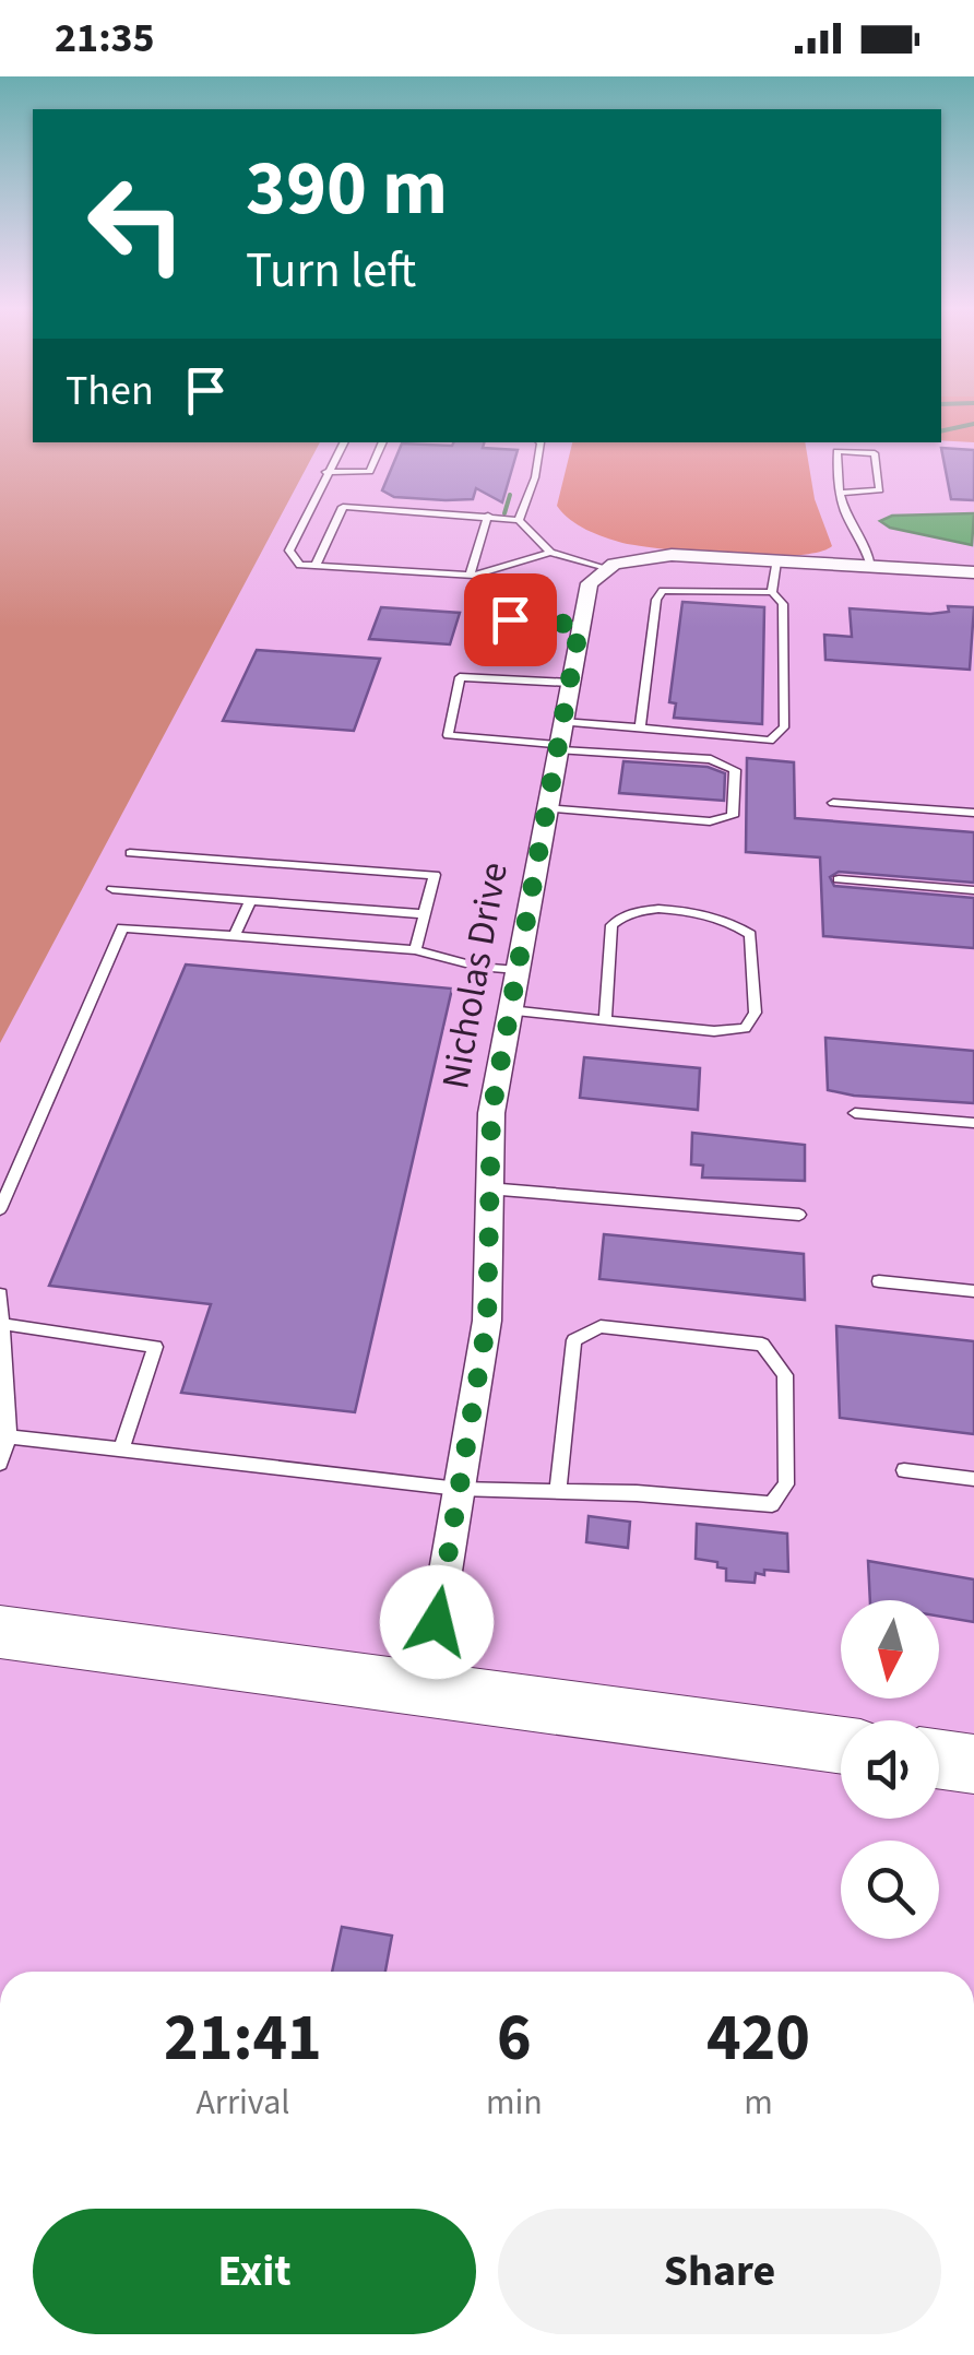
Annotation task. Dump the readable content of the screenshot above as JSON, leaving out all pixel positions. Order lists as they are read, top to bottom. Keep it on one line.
{"streets":{"street":["Nicholas Drive"]},"north":"bottom","page":{"status":"21:35","turn":["390 m","Turn left"],"then":"Then","eta":["21:41","Arrival","6","min","420","m"],"buttons":["Exit","Share"]}}
